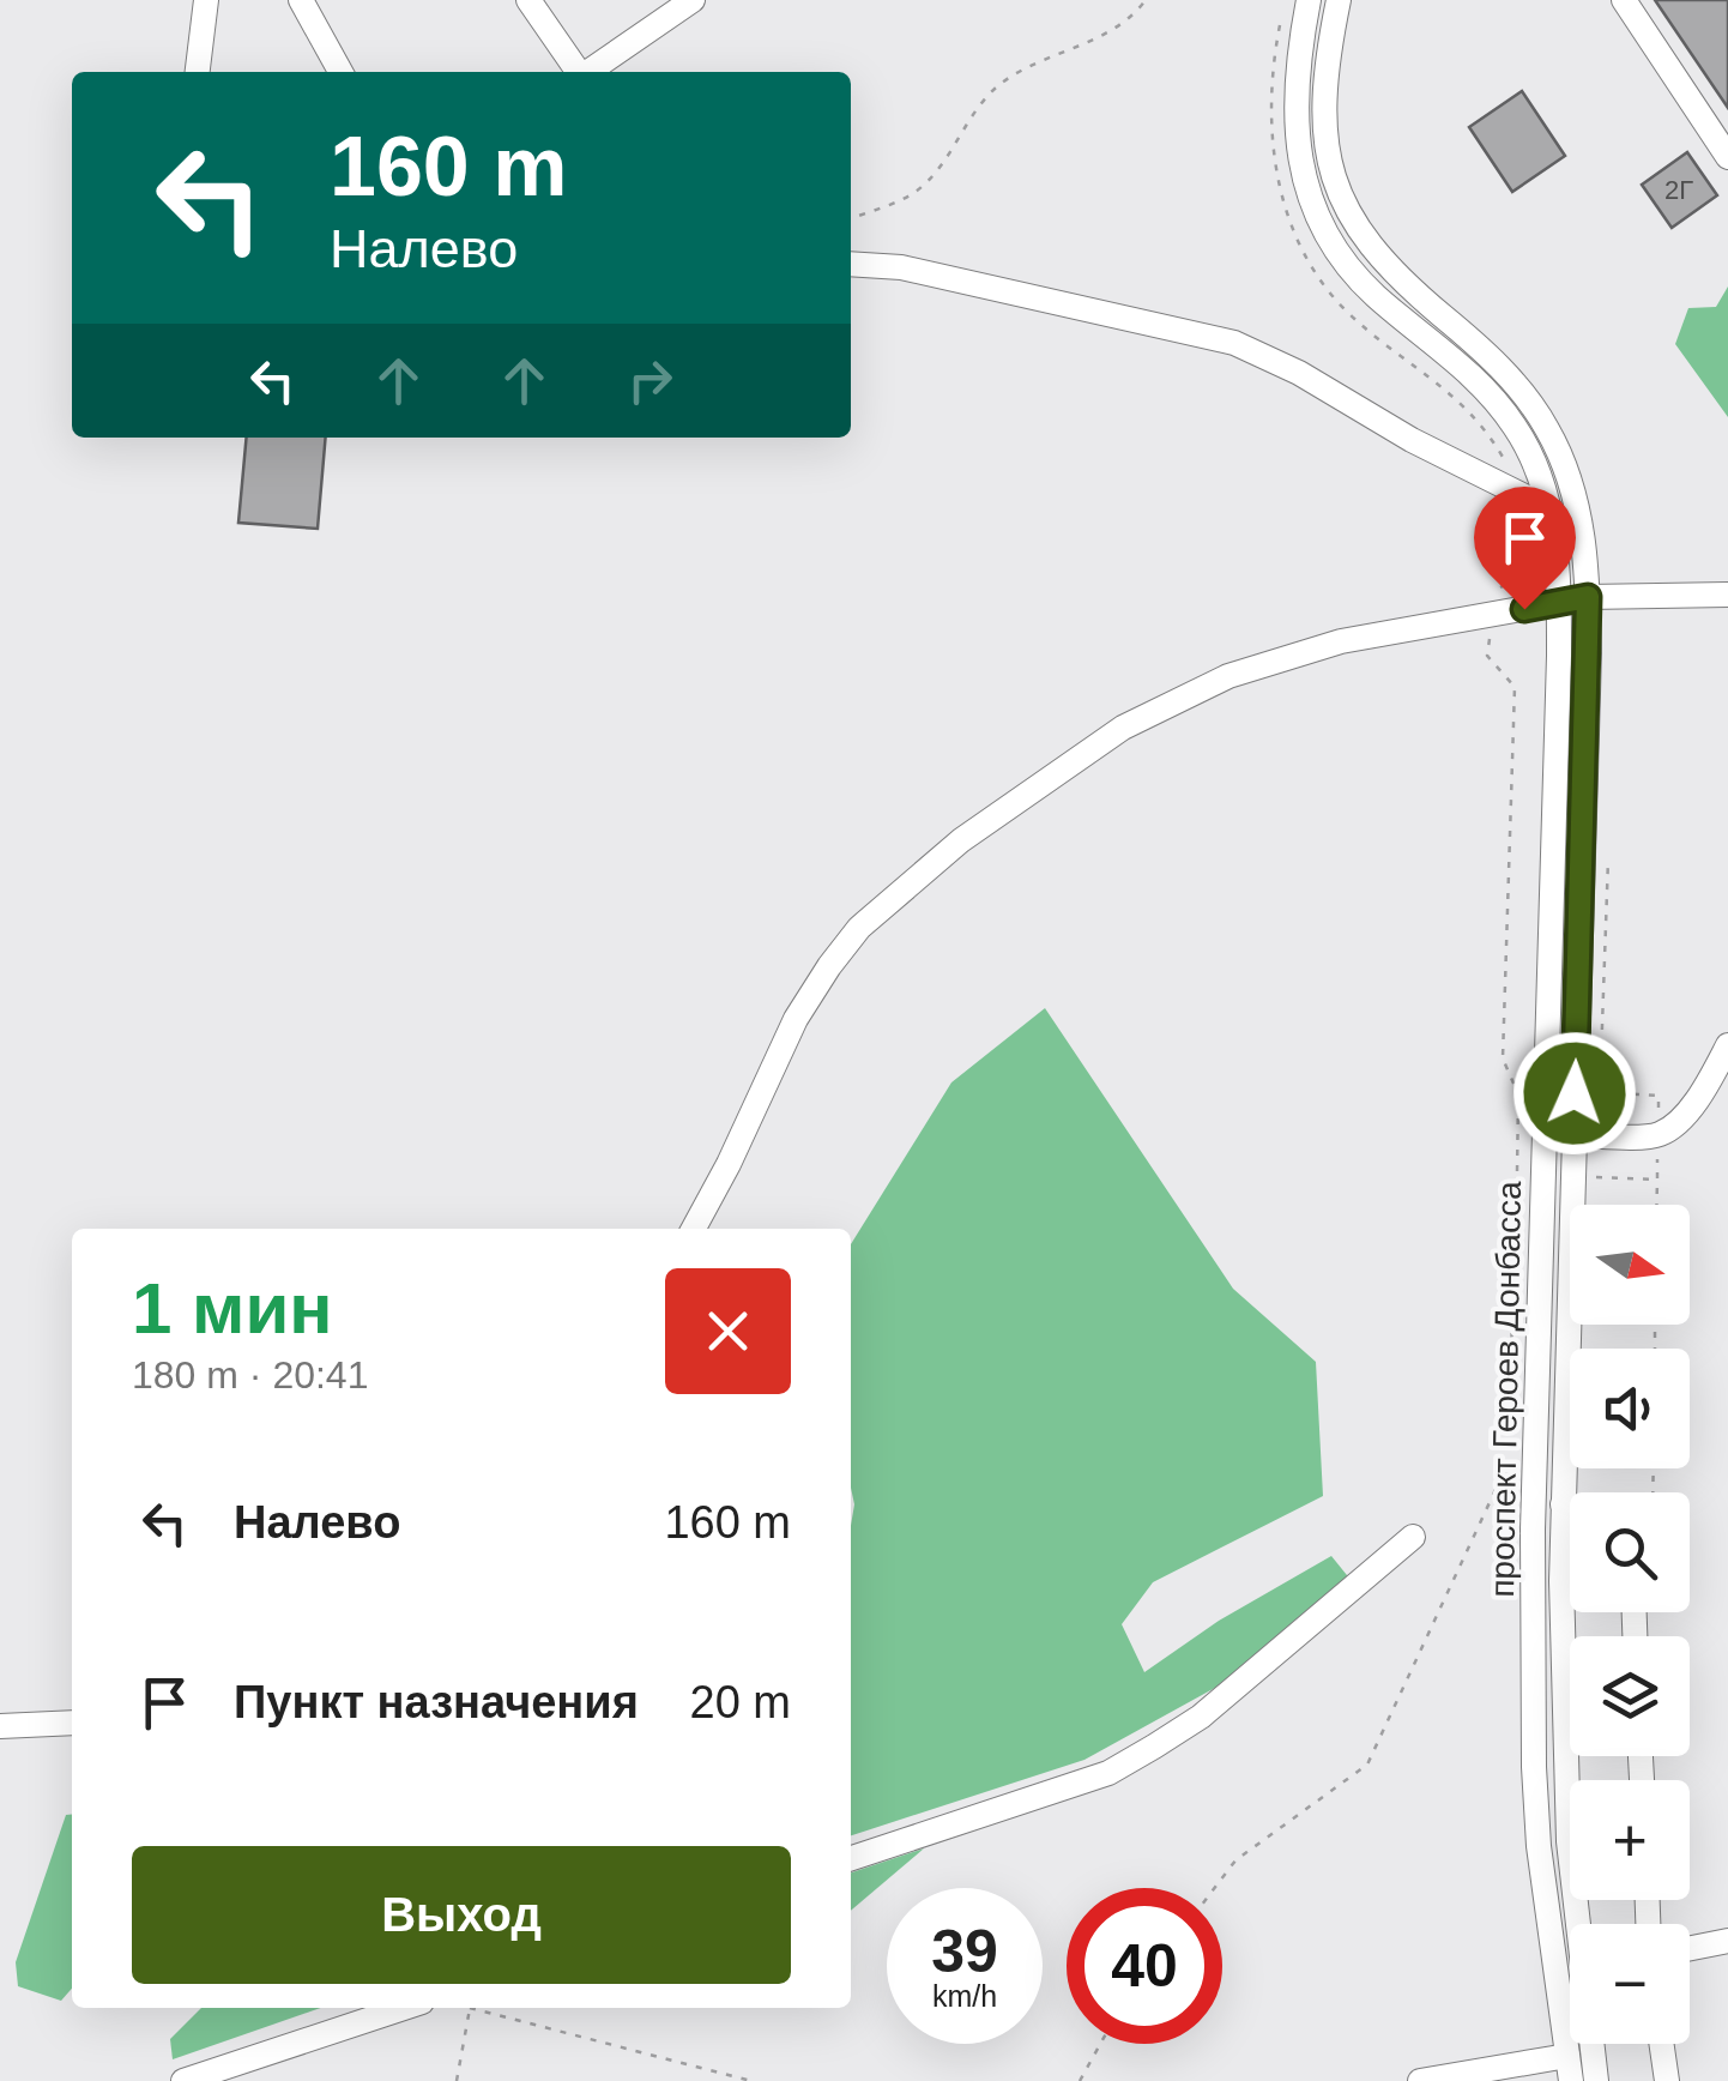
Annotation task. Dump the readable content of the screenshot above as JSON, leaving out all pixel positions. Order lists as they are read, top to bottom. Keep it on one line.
{"streets":{"street":["проспект Героев Донбасса"]},"house_numbers":["2Г"],"north":"right","page":{"turn":["160 m","Налево"],"map_buttons":["+","−"],"heading":["1 мин","180 m · 20:41"],"list":[{"name":"Налево","value":"160 m"},{"name":"Пункт назначения","value":"20 m"}],"buttons":"Выход","speed":"39 km/h","limit":"40"}}
